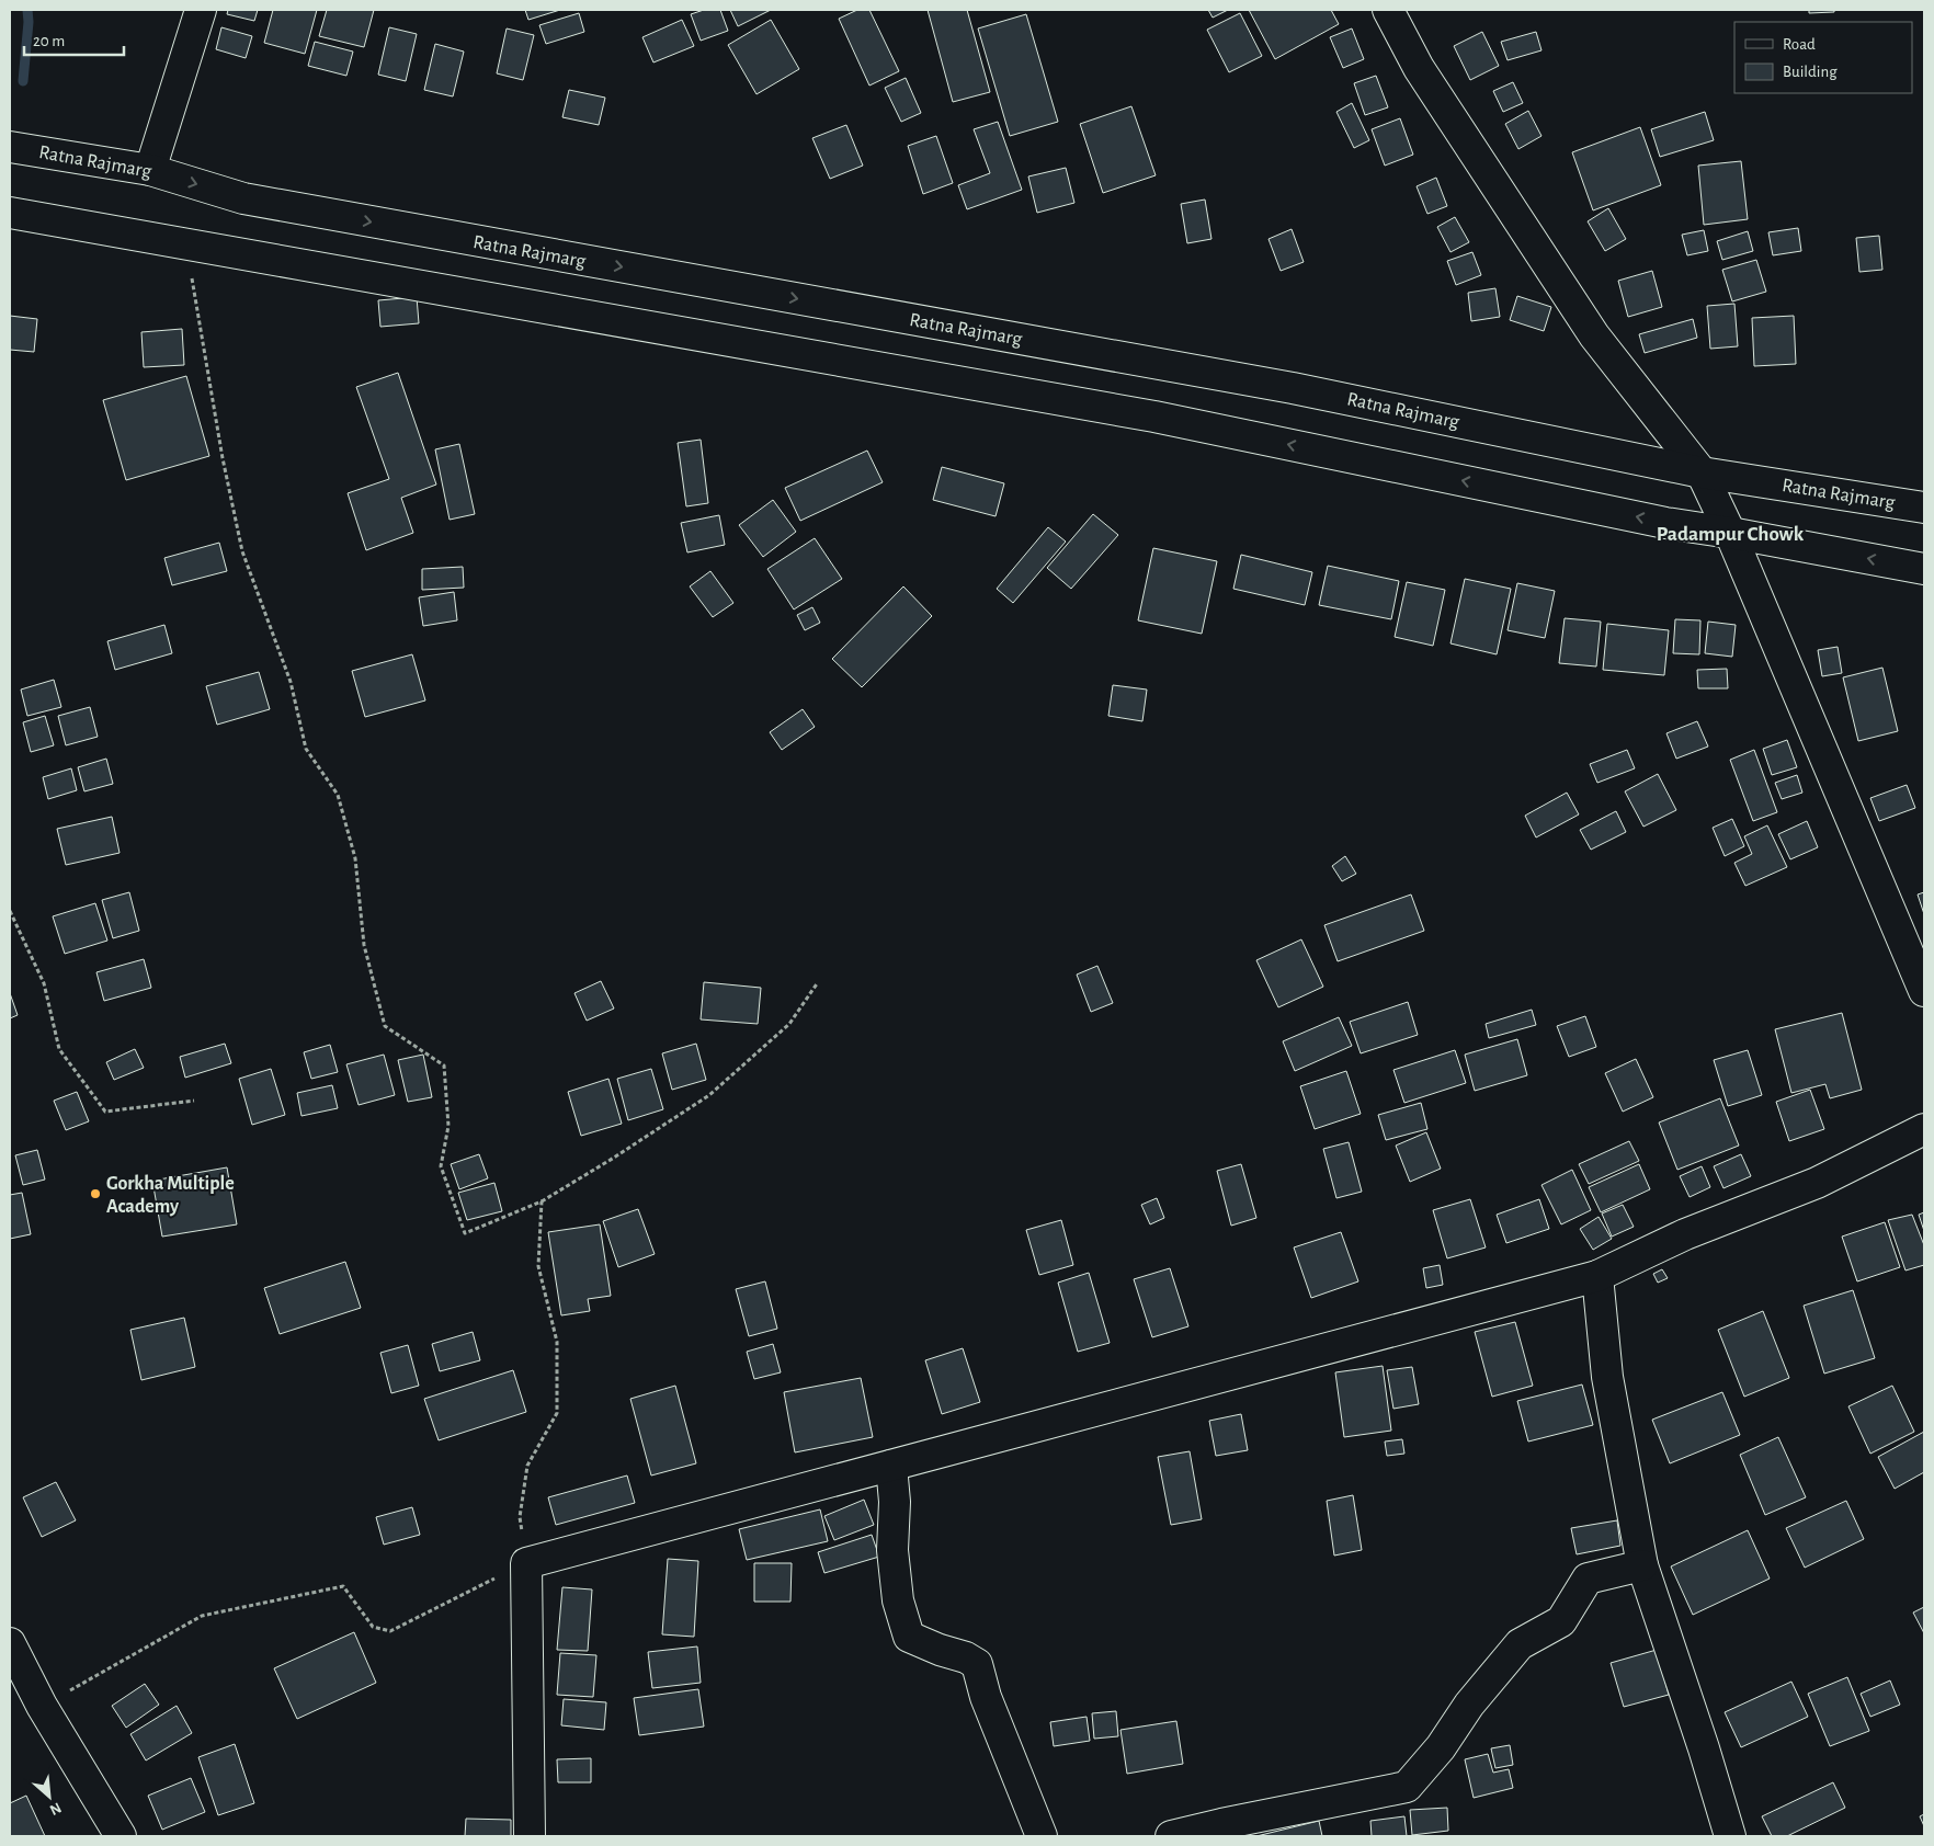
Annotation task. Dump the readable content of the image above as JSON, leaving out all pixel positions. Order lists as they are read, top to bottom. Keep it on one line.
{"streets":{"street":["Ratna Rajmarg"]},"districts":["Padampur Chowk"],"places":["Gorkha Multiple Academy"],"legend":["Road","Building"],"scale_bar":"20 m","north":"bottom right"}
